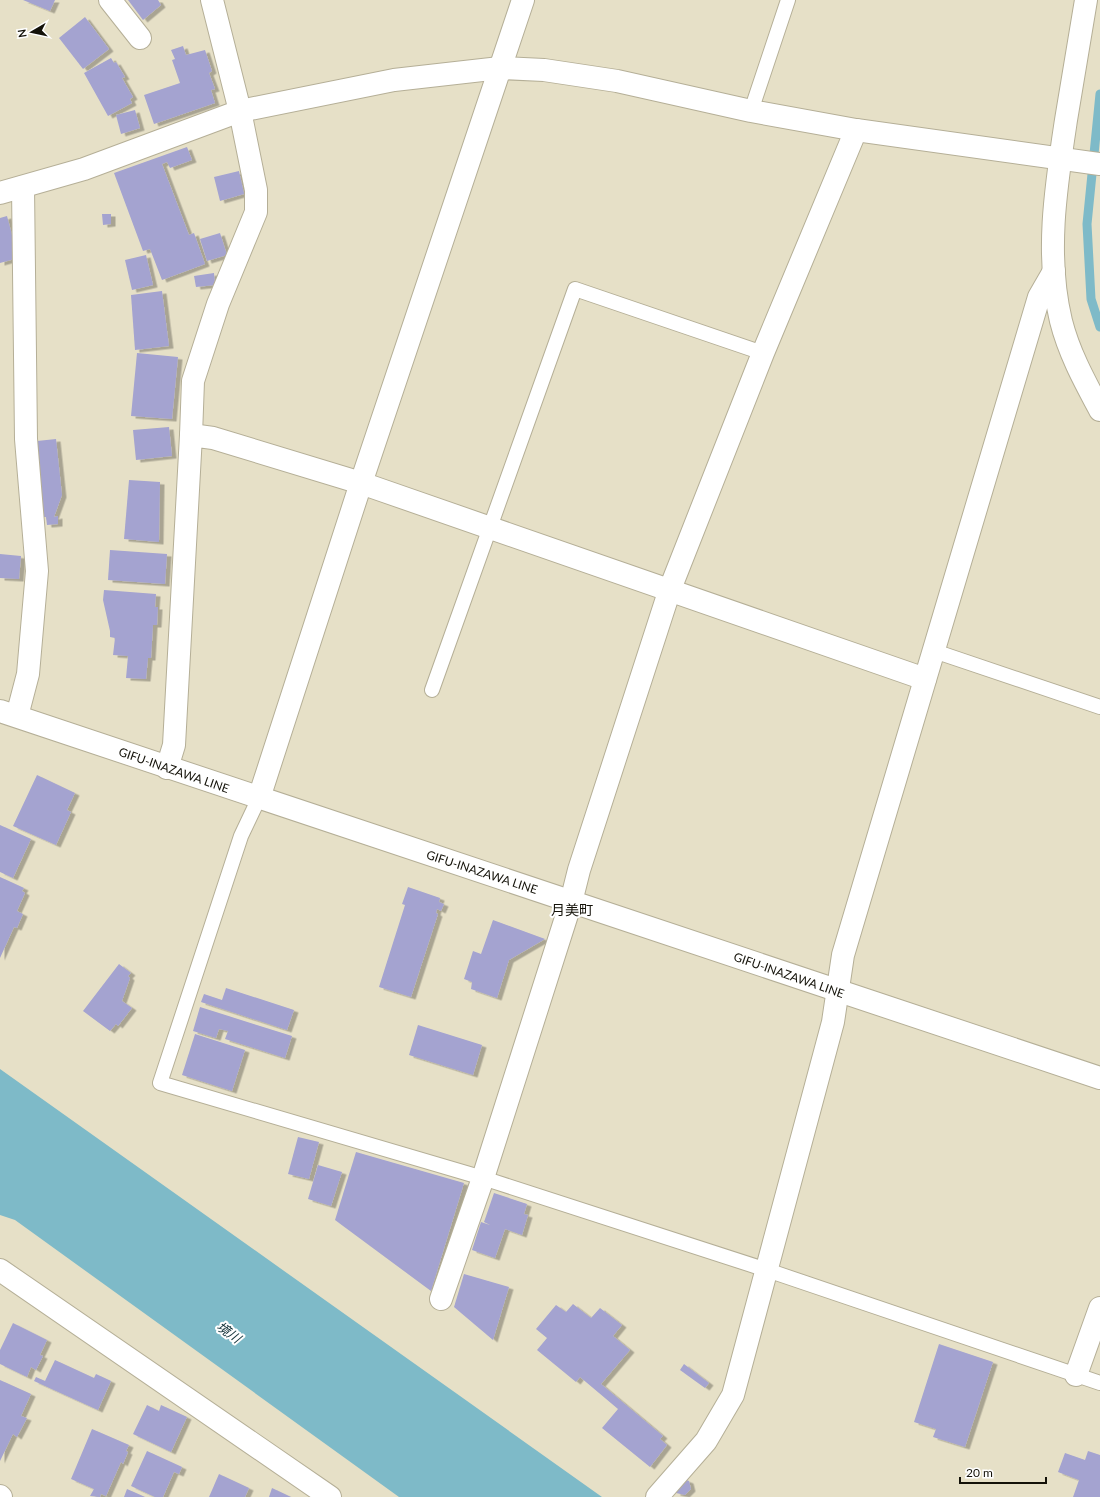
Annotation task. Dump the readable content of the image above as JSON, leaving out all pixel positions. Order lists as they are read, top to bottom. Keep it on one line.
{"streets":{"street":["GIFU-INAZAWA LINE"]},"districts":["月美町"],"water":["境川"],"scale_bar":"20 m","north":"left"}
